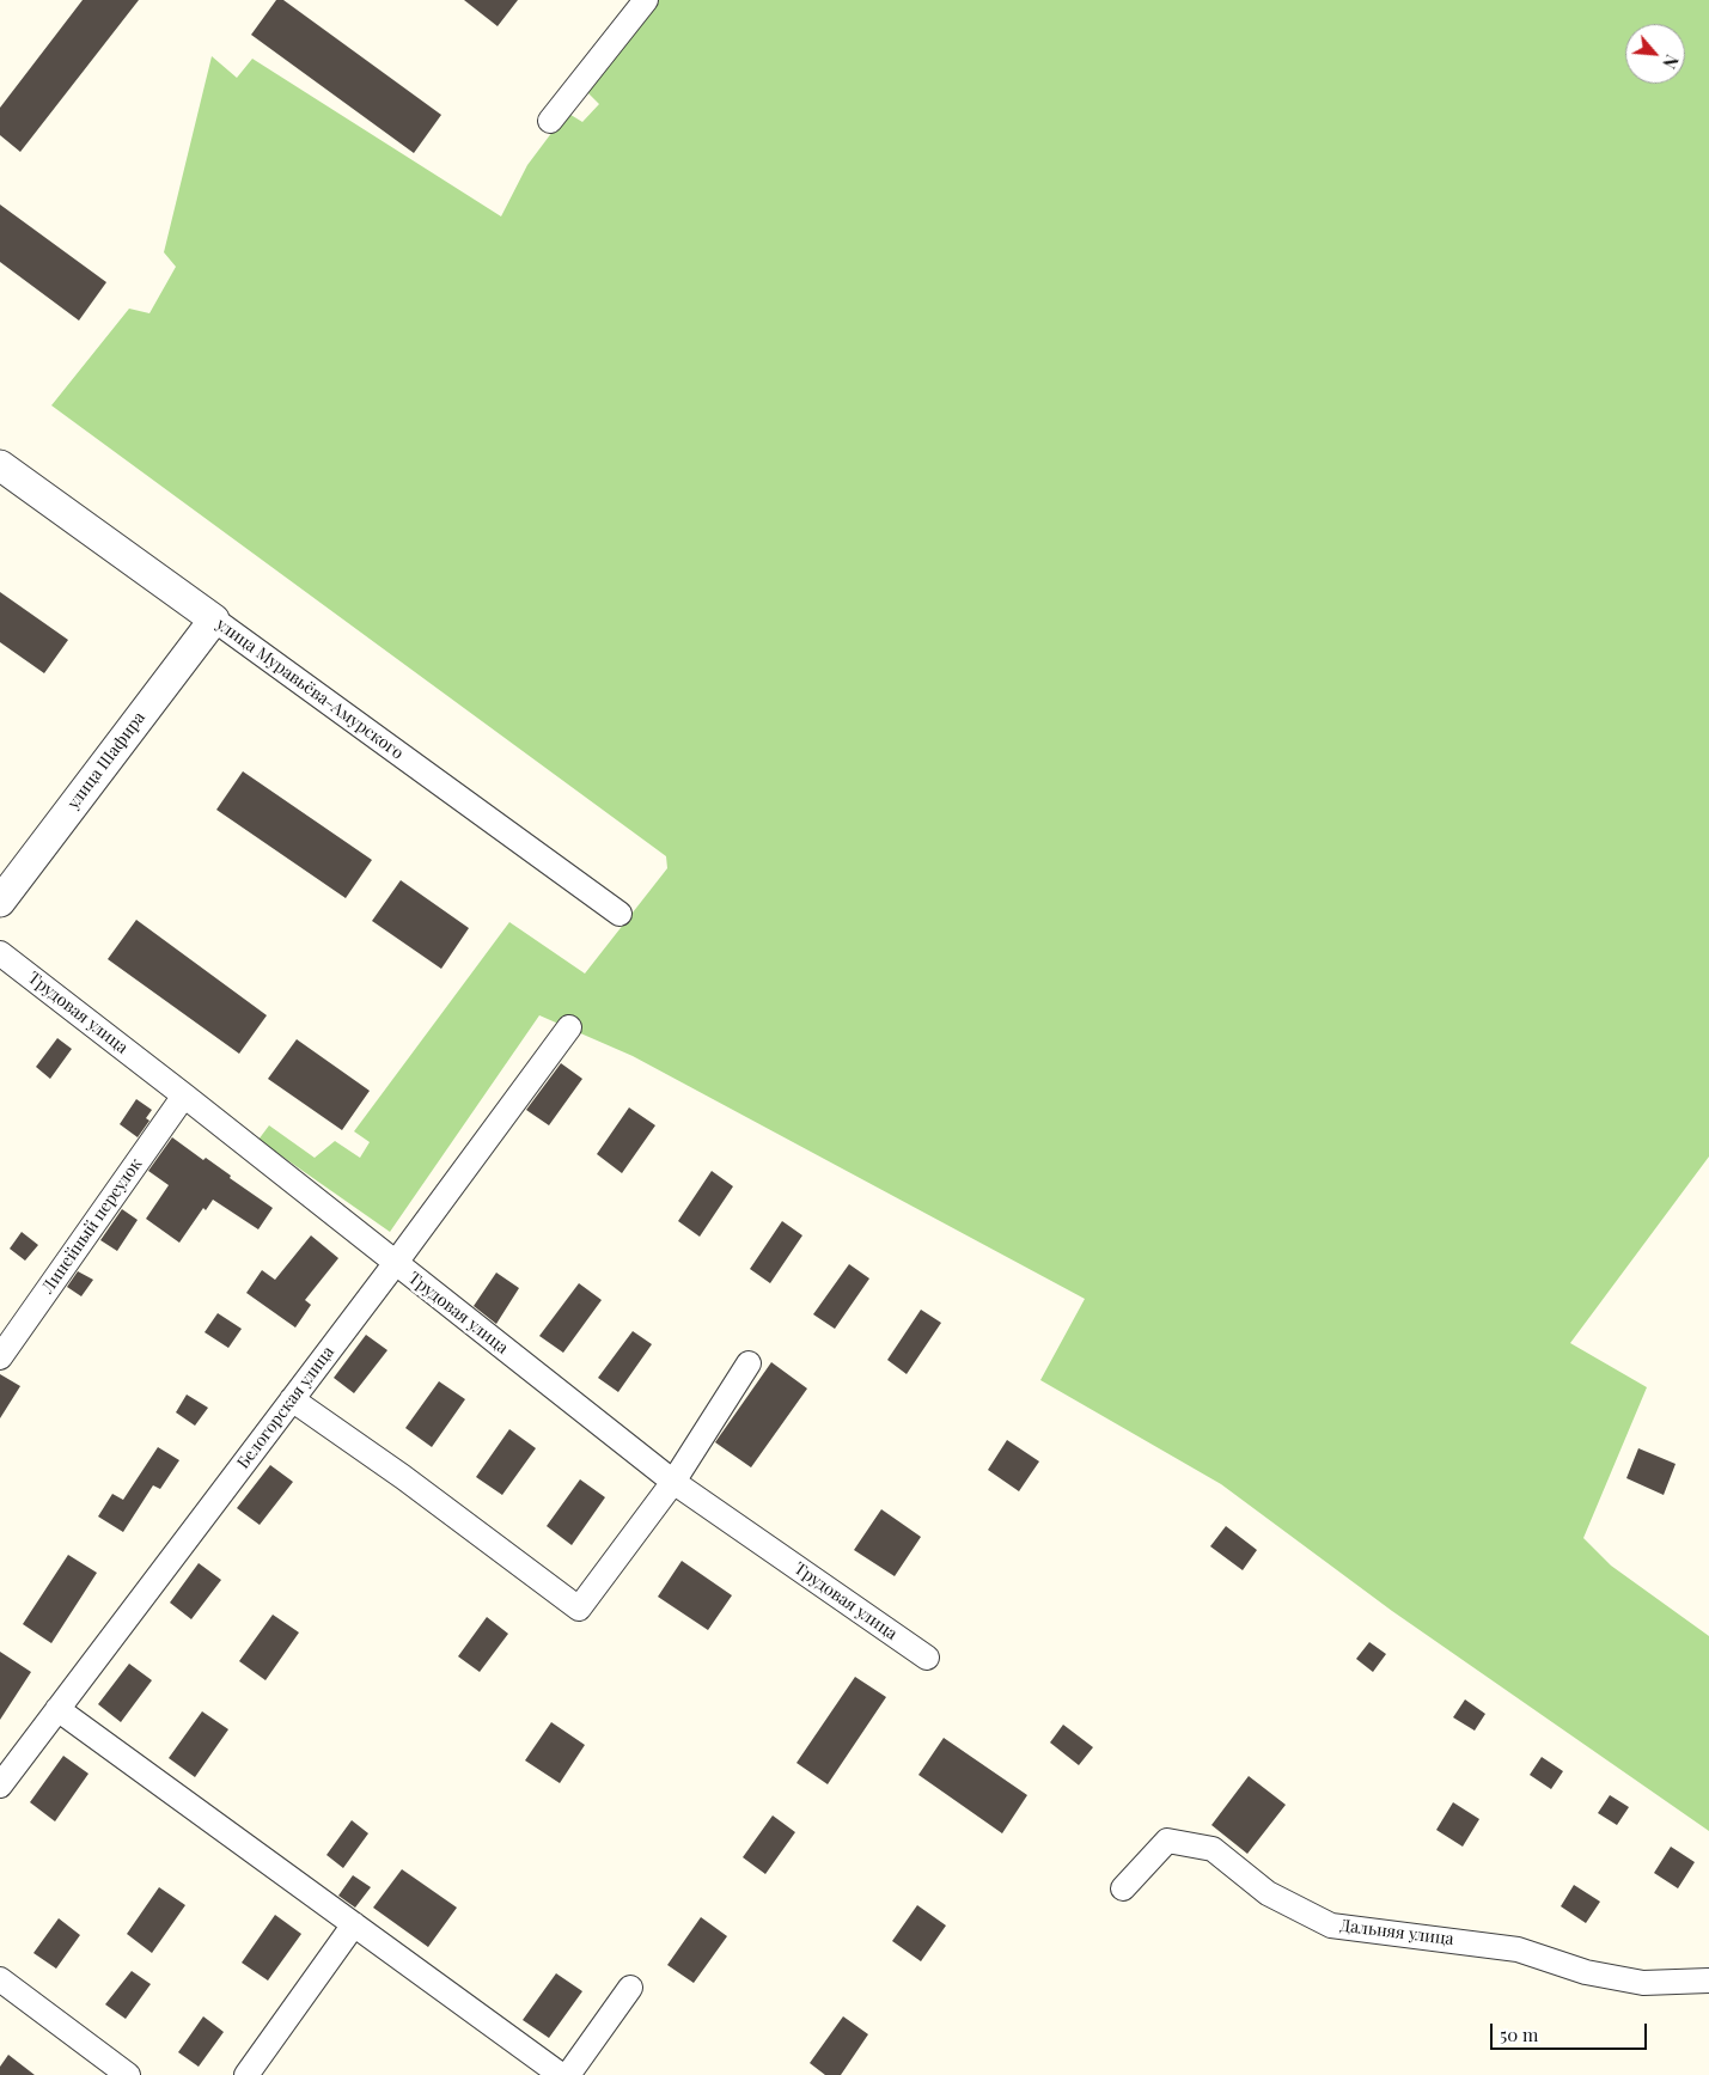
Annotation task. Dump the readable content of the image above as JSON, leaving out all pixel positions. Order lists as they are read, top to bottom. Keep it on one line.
{"streets":{"street":["улица Муравьёва-Амурского","улица Шафира","Трудовая улица","Линейный переулок","Белогорская улица","Дальняя улица"]},"crossings":[["улица Муравьёва-Амурского","улица Шафира"],["Трудовая улица","Линейный переулок"],["Трудовая улица","Белогорская улица"]],"scale_bar":"50 m","north":"bottom right"}
